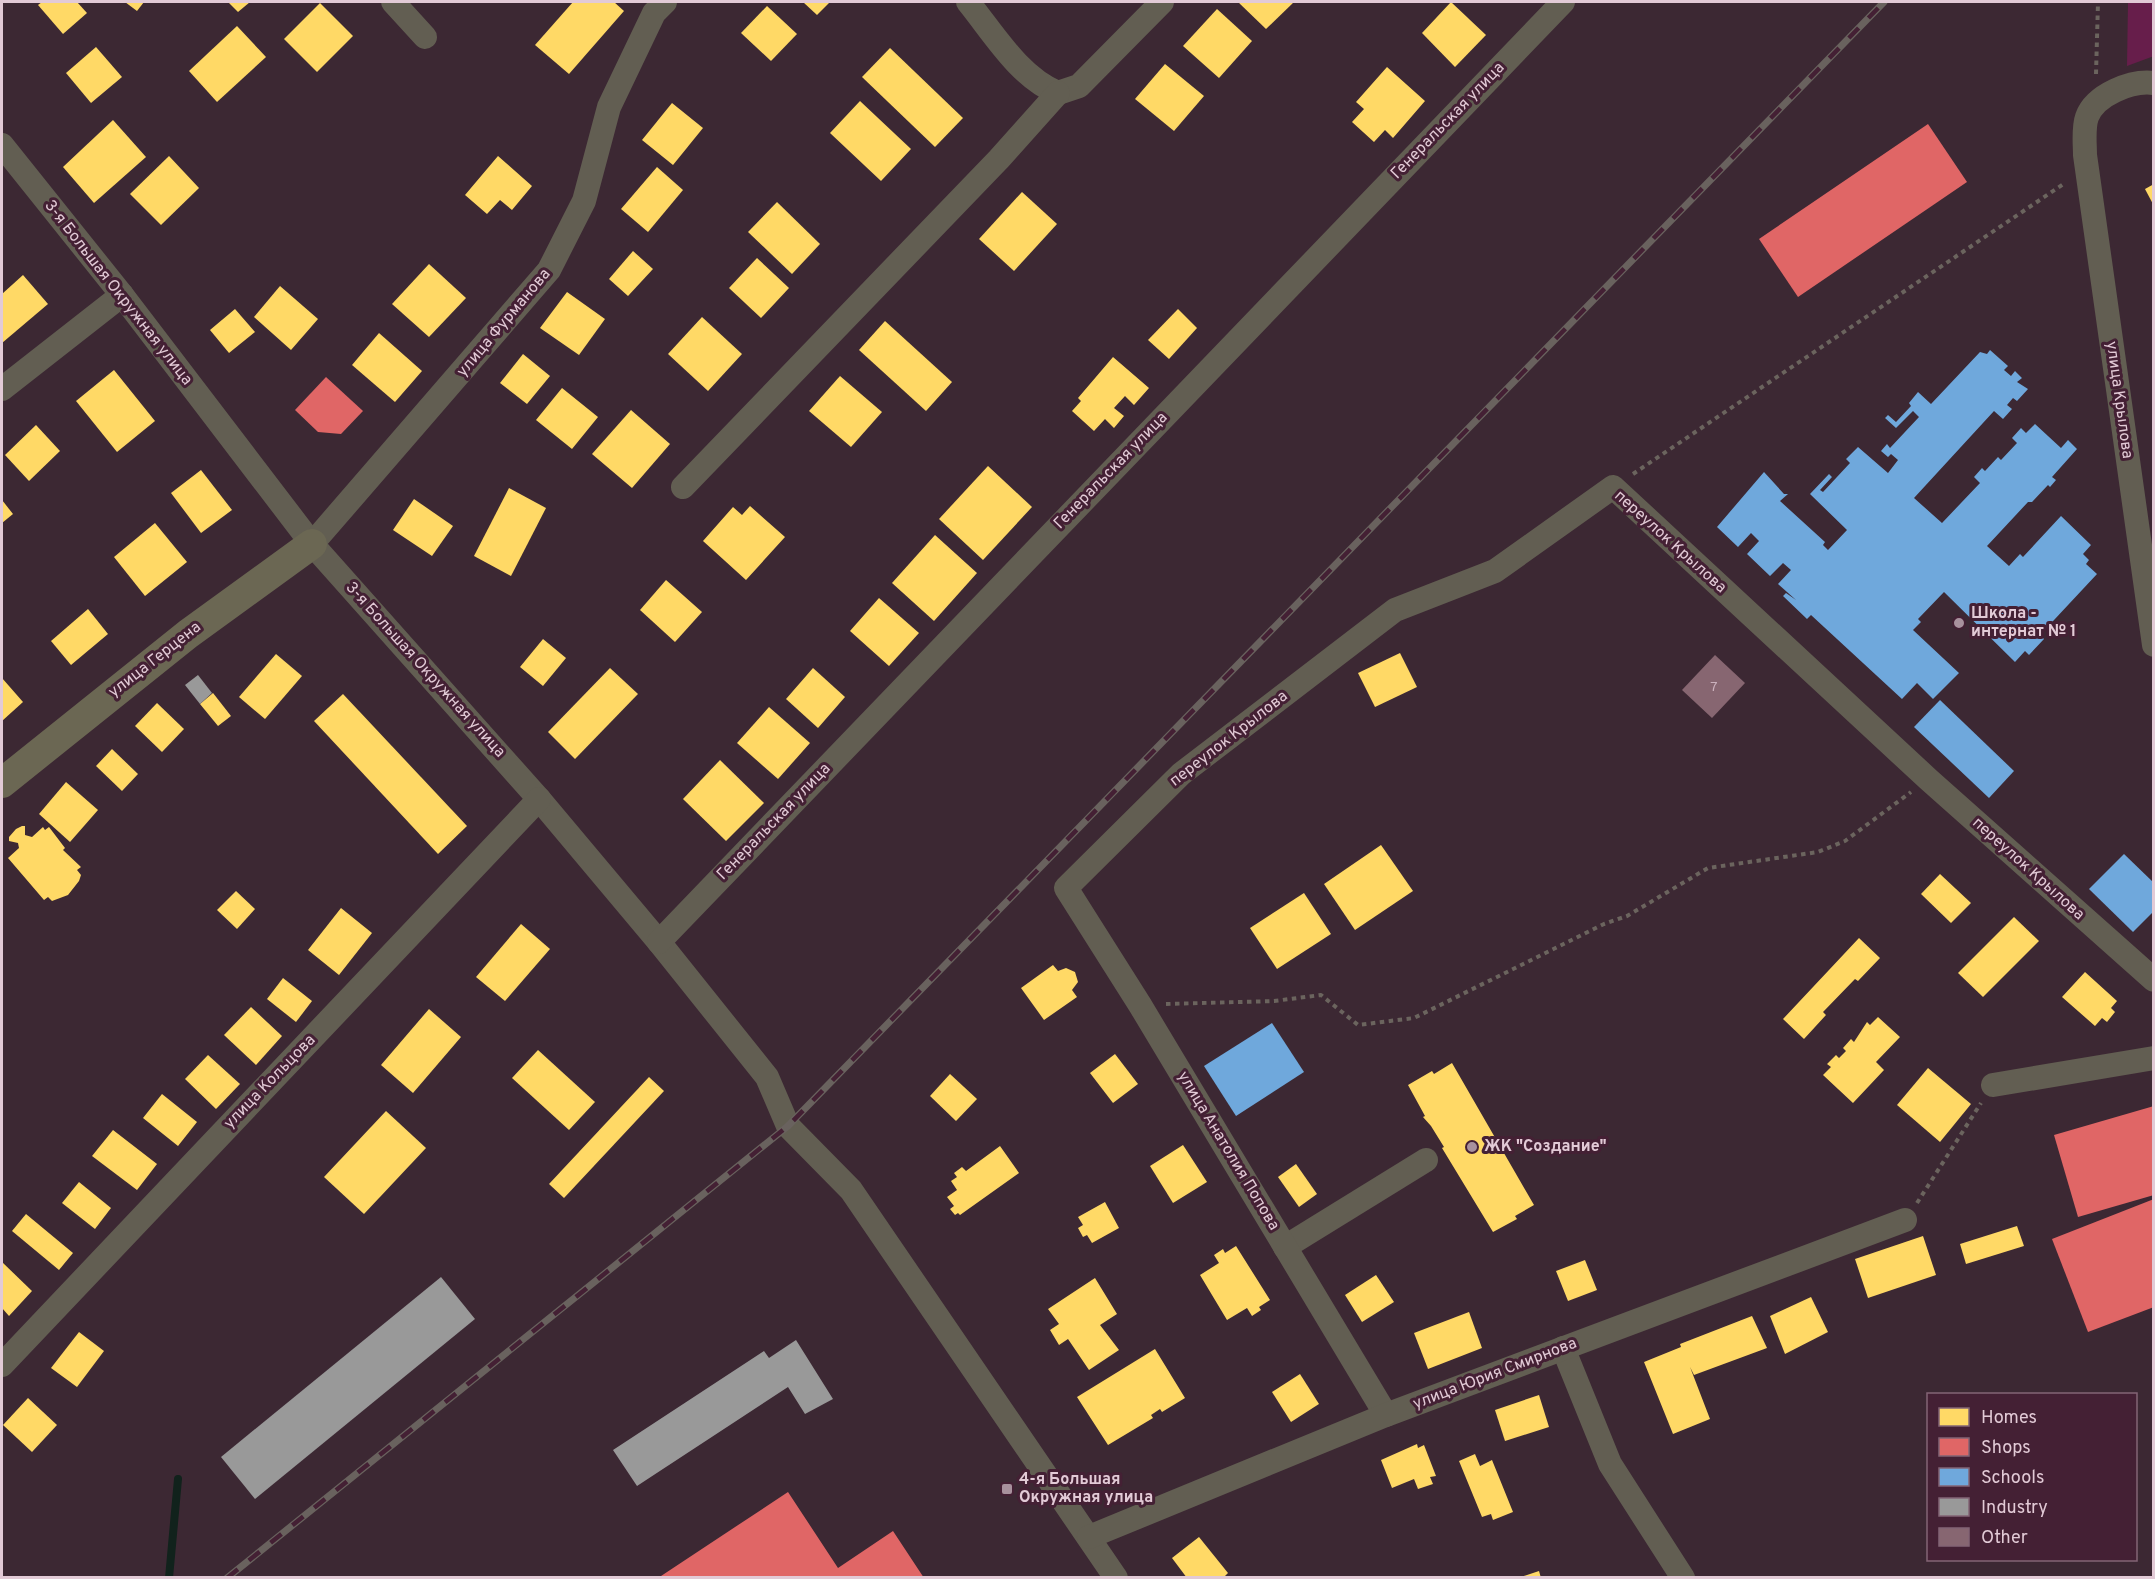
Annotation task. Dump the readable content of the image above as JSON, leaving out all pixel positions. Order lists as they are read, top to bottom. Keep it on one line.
{"streets":{"main road":["улица Герцена"],"street":["Генеральская улица","3-я Большая Окружная улица","улица Фурманова","улица Крылова","переулок Крылова","улица Кольцова","улица Анатолия Попова","улица Юрия Смирнова"]},"crossings":[["Генеральская улица","3-я Большая Окружная улица"],["3-я Большая Окружная улица","улица Фурманова"],["3-я Большая Окружная улица","улица Герцена"],["3-я Большая Окружная улица","улица Кольцова"],["3-я Большая Окружная улица","улица Юрия Смирнова"],["улица Фурманова","улица Герцена"],["переулок Крылова","улица Анатолия Попова"],["улица Анатолия Попова","улица Юрия Смирнова"]],"places":{"other":["Школа - интернат № 1","ЖК \"Создание\""],"transit":["4-я Большая Окружная улица"]},"house_numbers":["7"],"legend":["Homes","Shops","Schools","Industry","Other"]}
